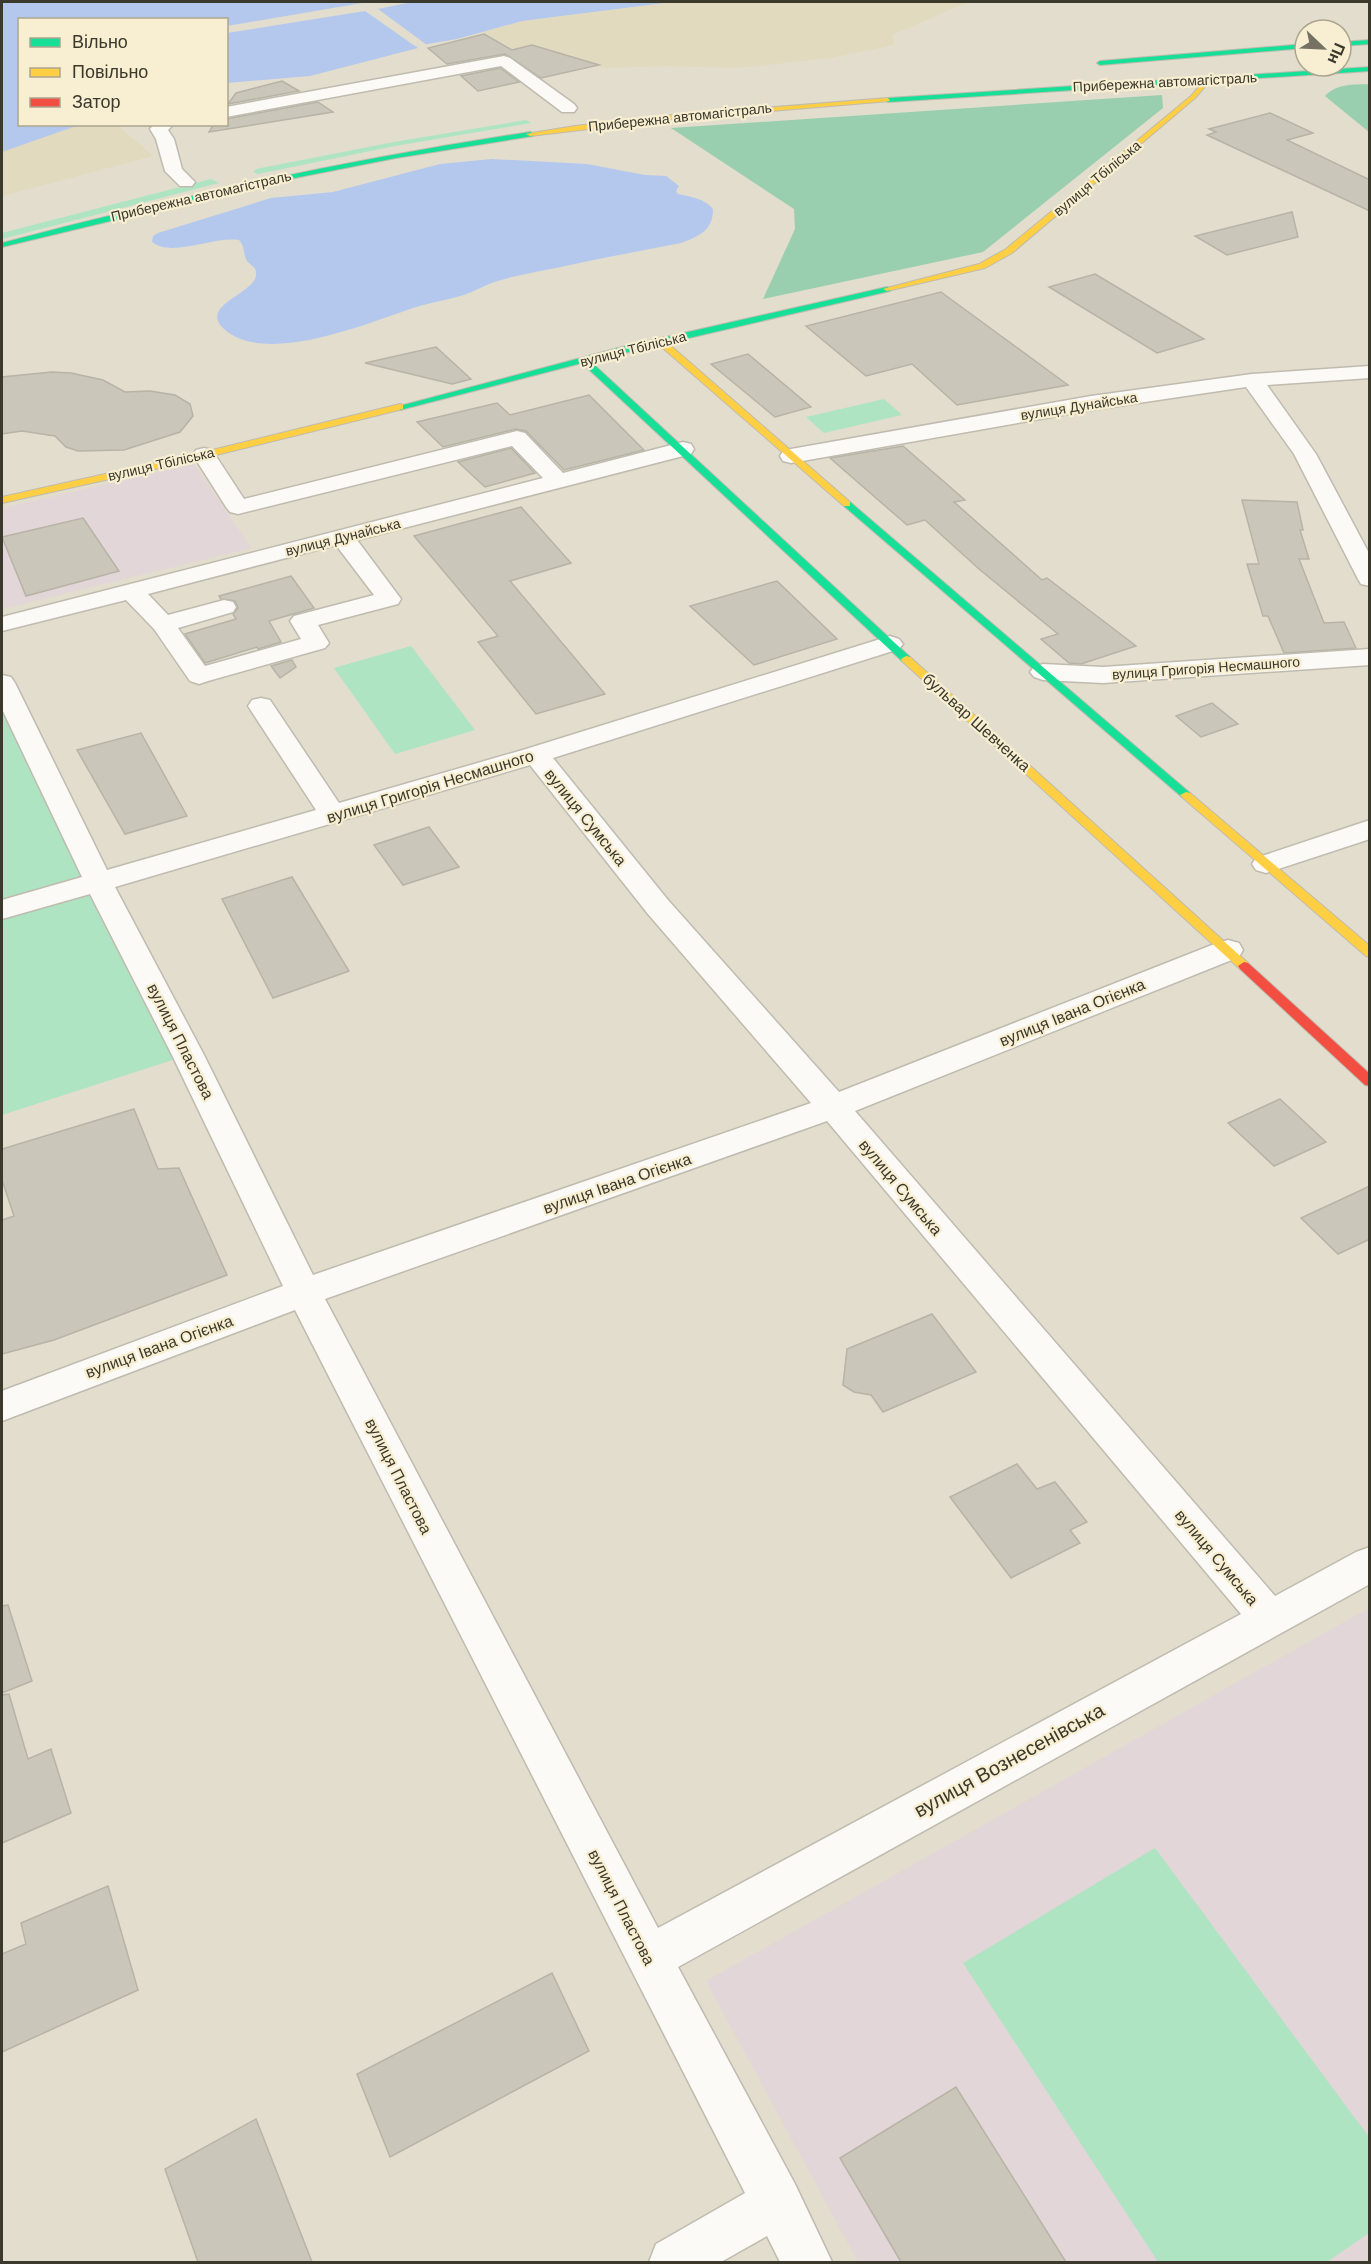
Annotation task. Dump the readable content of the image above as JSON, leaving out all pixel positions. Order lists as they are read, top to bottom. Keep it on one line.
{"streets":{"street":["Прибережна автомагістраль","вулиця Тбіліська","вулиця Дунайська","вулиця Григорія Несмашного","бульвар Шевченка","вулиця Сумська","вулиця Івана Огієнка","вулиця Пластова","вулиця Вознесенівська"]},"crossings":[["Прибережна автомагістраль","вулиця Тбіліська"],["вулиця Тбіліська","бульвар Шевченка"],["вулиця Дунайська","бульвар Шевченка"],["вулиця Григорія Несмашного","бульвар Шевченка"],["вулиця Григорія Несмашного","вулиця Сумська"],["вулиця Григорія Несмашного","вулиця Пластова"],["бульвар Шевченка","вулиця Івана Огієнка"],["вулиця Сумська","вулиця Івана Огієнка"],["вулиця Сумська","вулиця Вознесенівська"],["вулиця Івана Огієнка","вулиця Пластова"],["вулиця Пластова","вулиця Вознесенівська"]],"legend":["Вільно","Повільно","Затор"],"north":"bottom right"}
